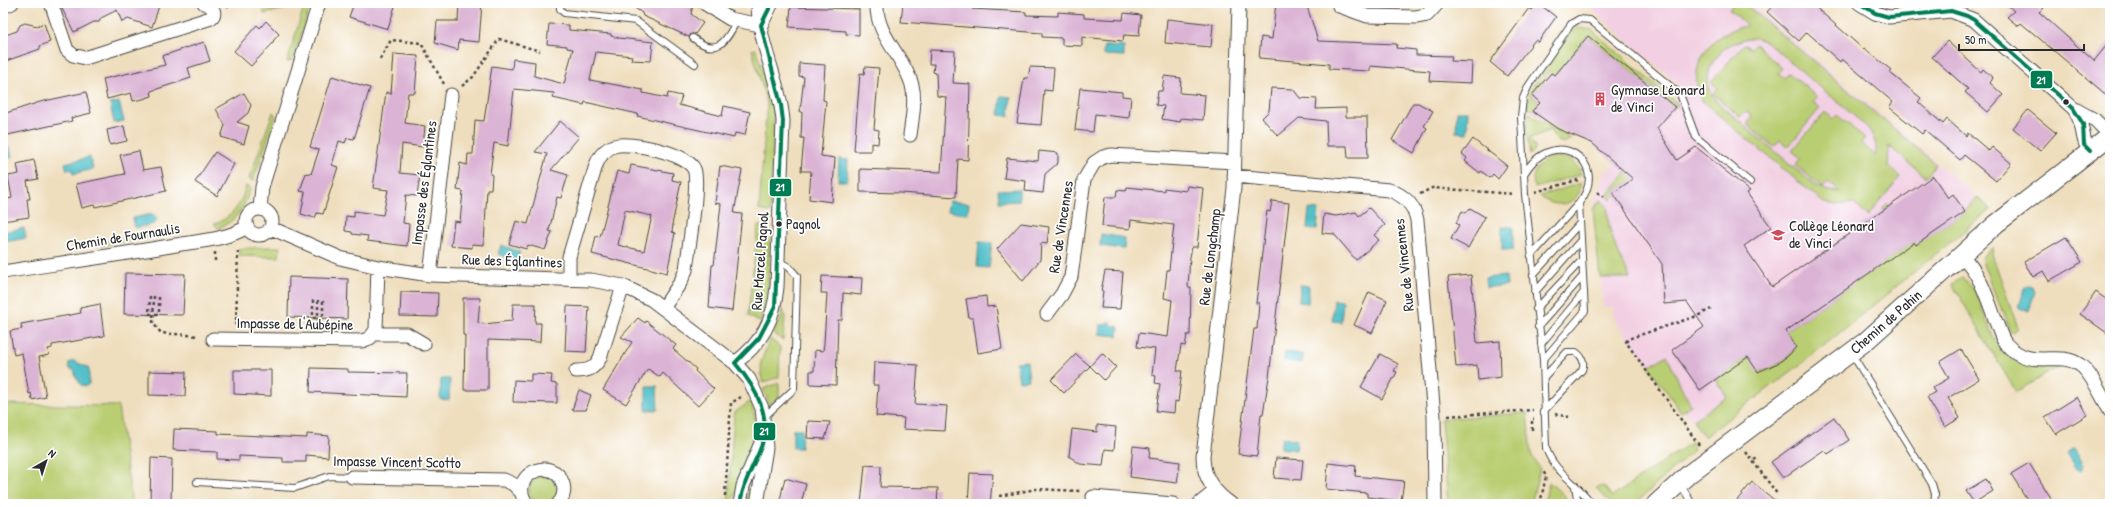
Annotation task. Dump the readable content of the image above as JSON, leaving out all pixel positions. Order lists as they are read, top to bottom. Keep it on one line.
{"streets":{"main road":["Chemin de Pahin"],"street":["Impasse des Églantines","Rue de Vincennes","Chemin de Fournaulis","Rue de Longchamp","Rue des Églantines","Rue Marcel Pagnol","Impasse de l'Aubépine","Impasse Vincent Scotto"]},"crossings":[["Impasse des Églantines","Rue des Églantines"],["Rue de Vincennes","Rue de Longchamp"],["Chemin de Fournaulis","Rue des Églantines"],["Rue des Églantines","Rue Marcel Pagnol"],["Rue des Églantines","Impasse de l'Aubépine"]],"places":{"building":["Gymnase Léonard de Vinci"],"other":["Pagnol"],"school or university":["Collège Léonard de Vinci"]},"lines":["transit line 21"],"scale_bar":"50 m","north":"top right"}
